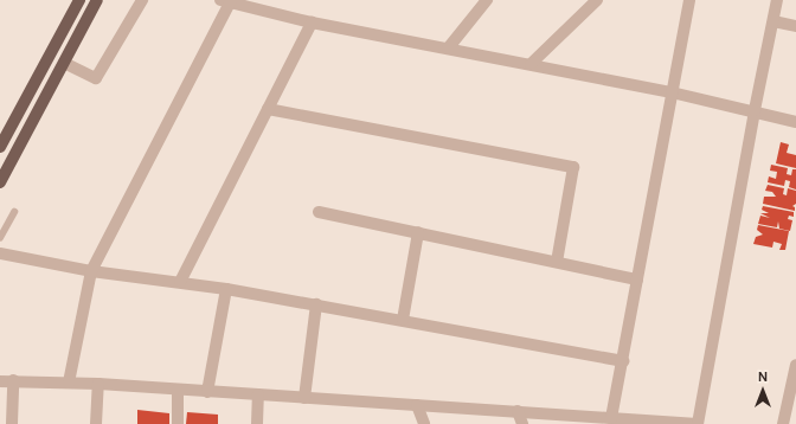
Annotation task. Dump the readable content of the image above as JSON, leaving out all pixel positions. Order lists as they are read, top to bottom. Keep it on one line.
{"north":"top"}
